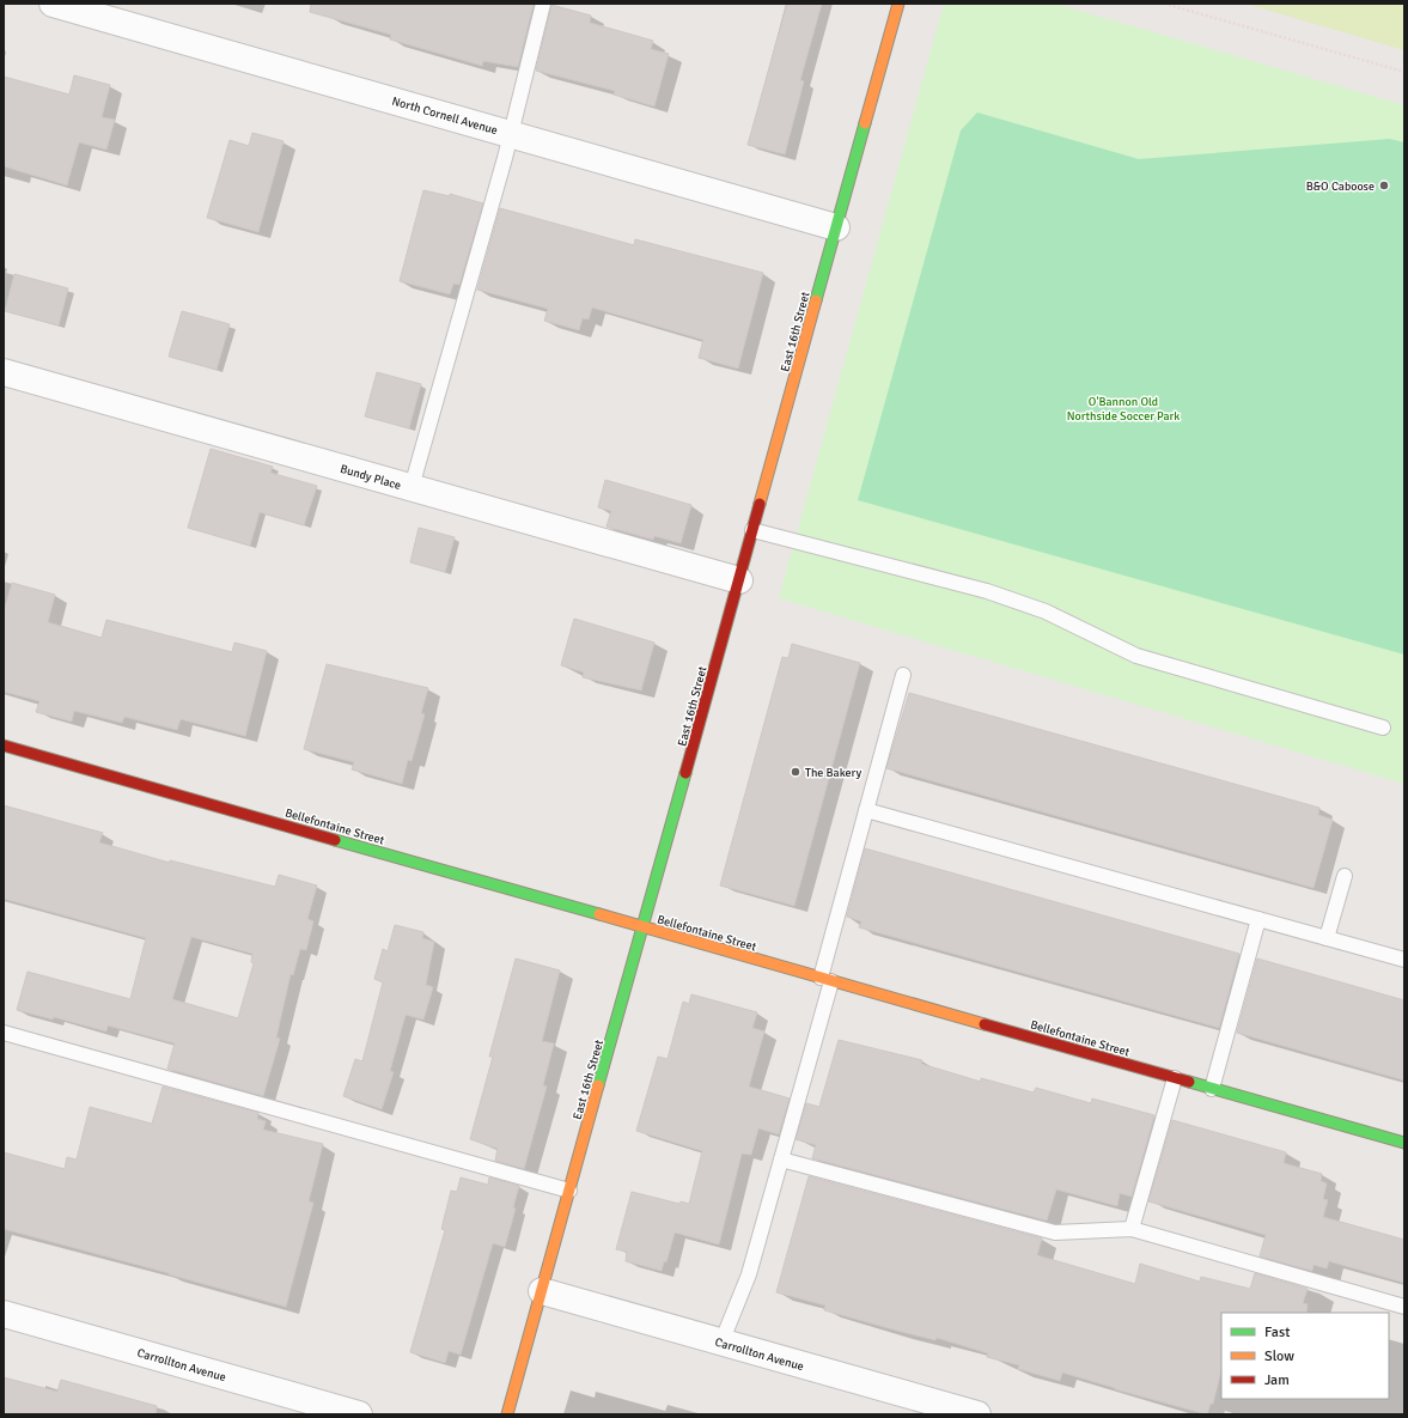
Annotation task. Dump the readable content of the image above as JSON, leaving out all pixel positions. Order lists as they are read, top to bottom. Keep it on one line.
{"streets":{"main road":["East 16th Street","Bellefontaine Street"],"street":["North Cornell Avenue","Bundy Place","Carrollton Avenue"]},"crossings":[["North Cornell Avenue","East 16th Street"],["East 16th Street","Bundy Place"],["East 16th Street","Bellefontaine Street"],["East 16th Street","Carrollton Avenue"]],"parks":["O'Bannon Old Northside Soccer Park"],"places":["B&O Caboose","The Bakery"],"legend":["Fast","Slow","Jam"]}
